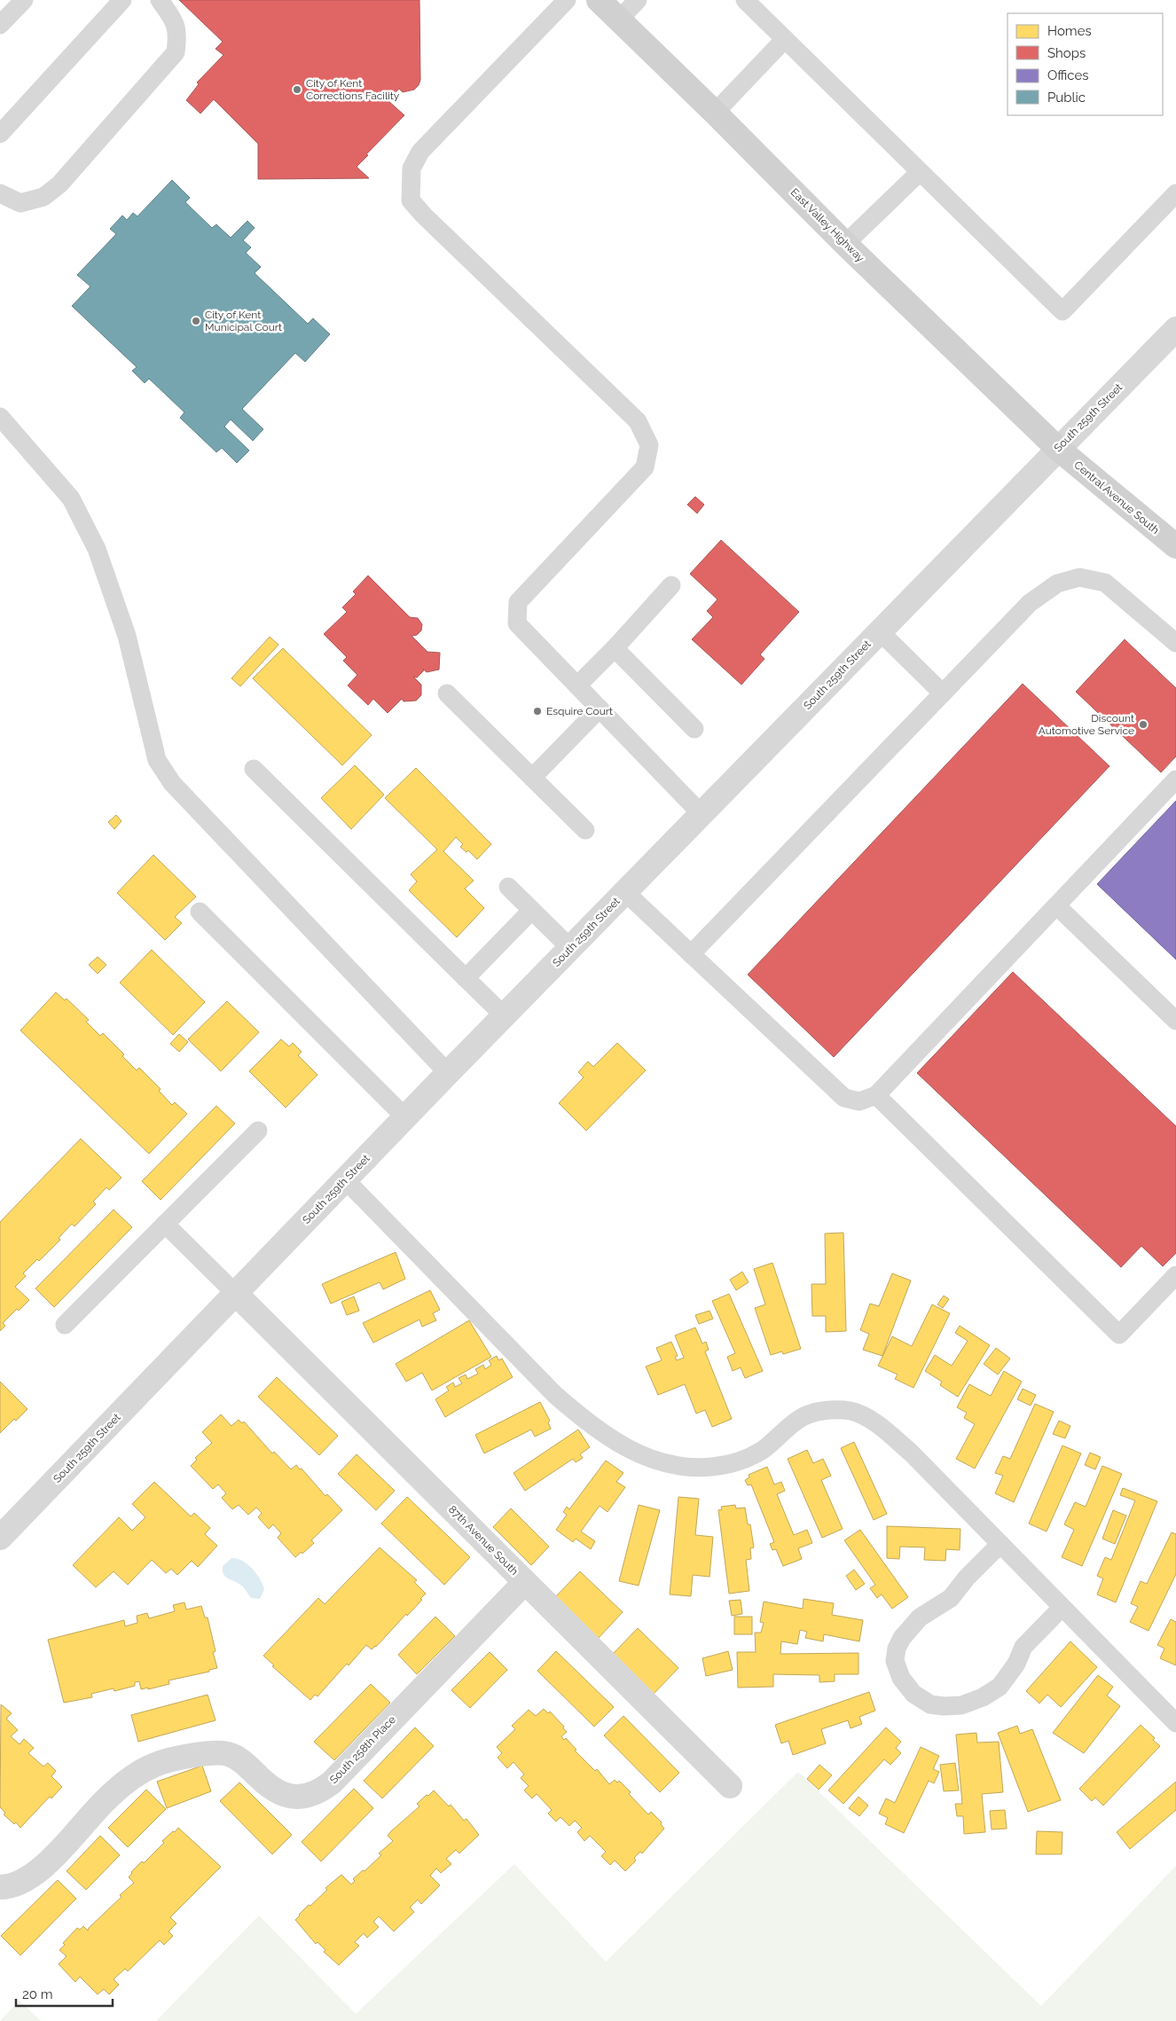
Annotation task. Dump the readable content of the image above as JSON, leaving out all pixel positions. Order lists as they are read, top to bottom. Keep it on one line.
{"streets":{"main road":["East Valley Highway","Central Avenue South"],"street":["South 259th Street","87th Avenue South","South 258th Place"]},"crossings":[["East Valley Highway","South 259th Street"],["East Valley Highway","Central Avenue South"],["South 259th Street","Central Avenue South"],["South 259th Street","87th Avenue South"],["87th Avenue South","South 258th Place"]],"places":["City of Kent Corrections Facility","City of Kent Municipal Court","Esquire Court","Discount Automotive Service"],"legend":["Homes","Shops","Offices","Public"],"scale_bar":"20 m"}
